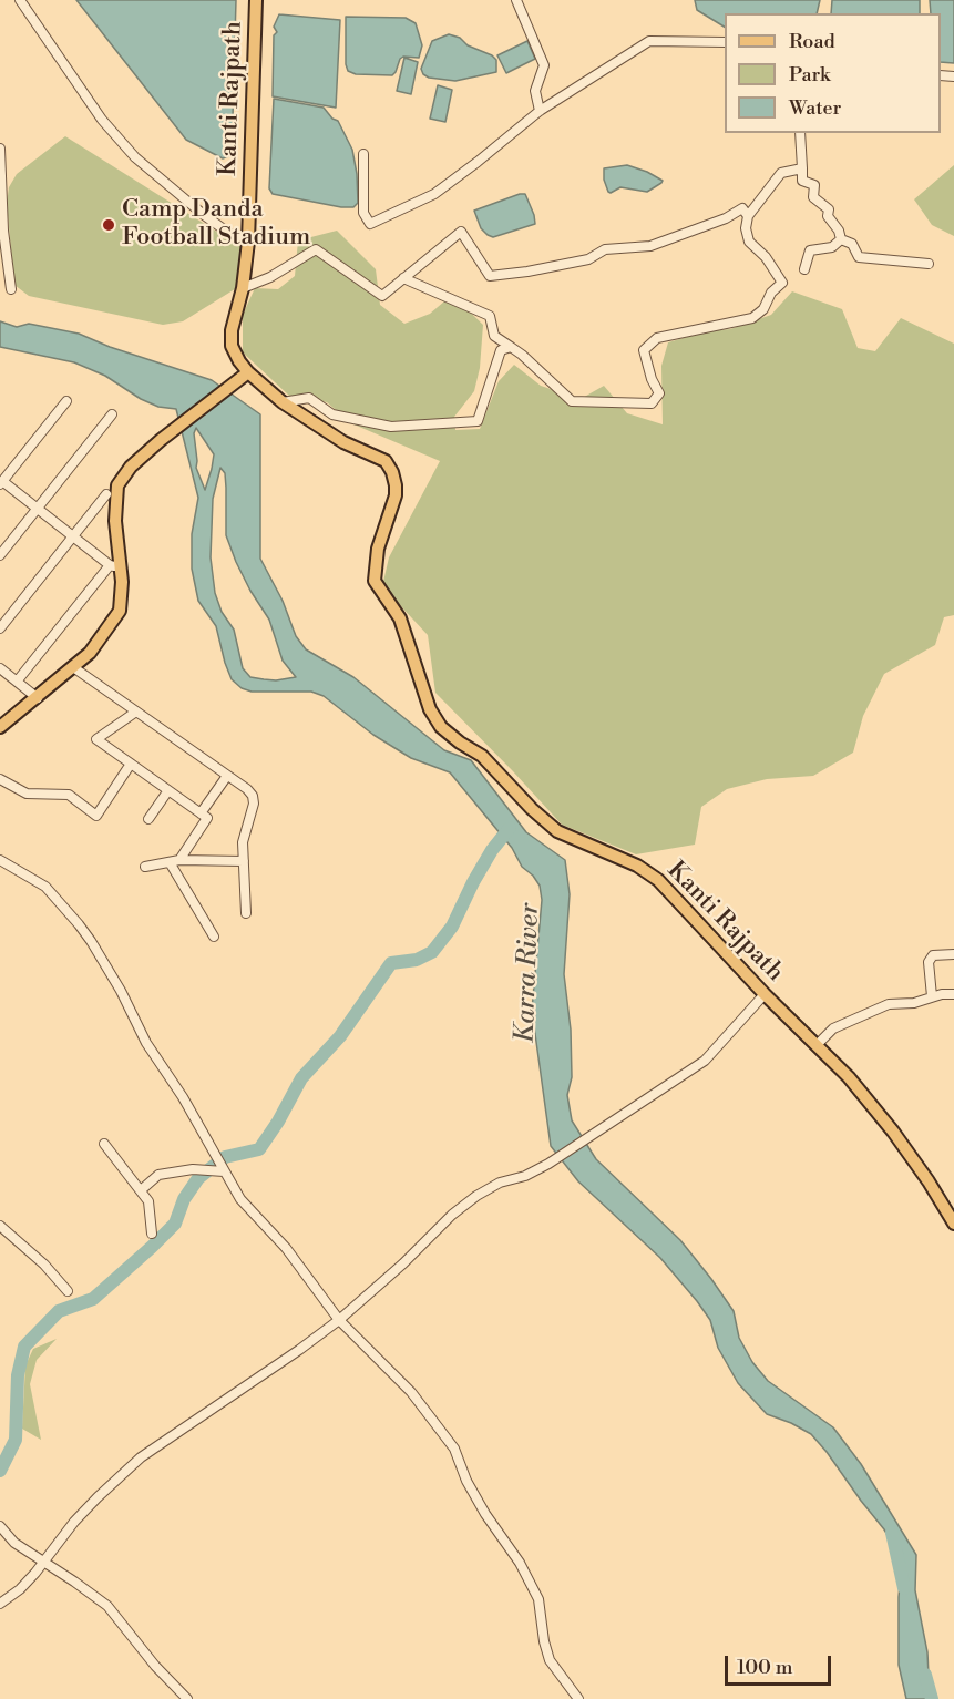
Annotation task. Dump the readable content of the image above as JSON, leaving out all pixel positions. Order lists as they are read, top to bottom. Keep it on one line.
{"streets":{"main road":["Kanti Rajpath"]},"water":["Karra River"],"places":["Camp Danda Football Stadium"],"legend":["Road","Park","Water"],"scale_bar":"100 m"}
